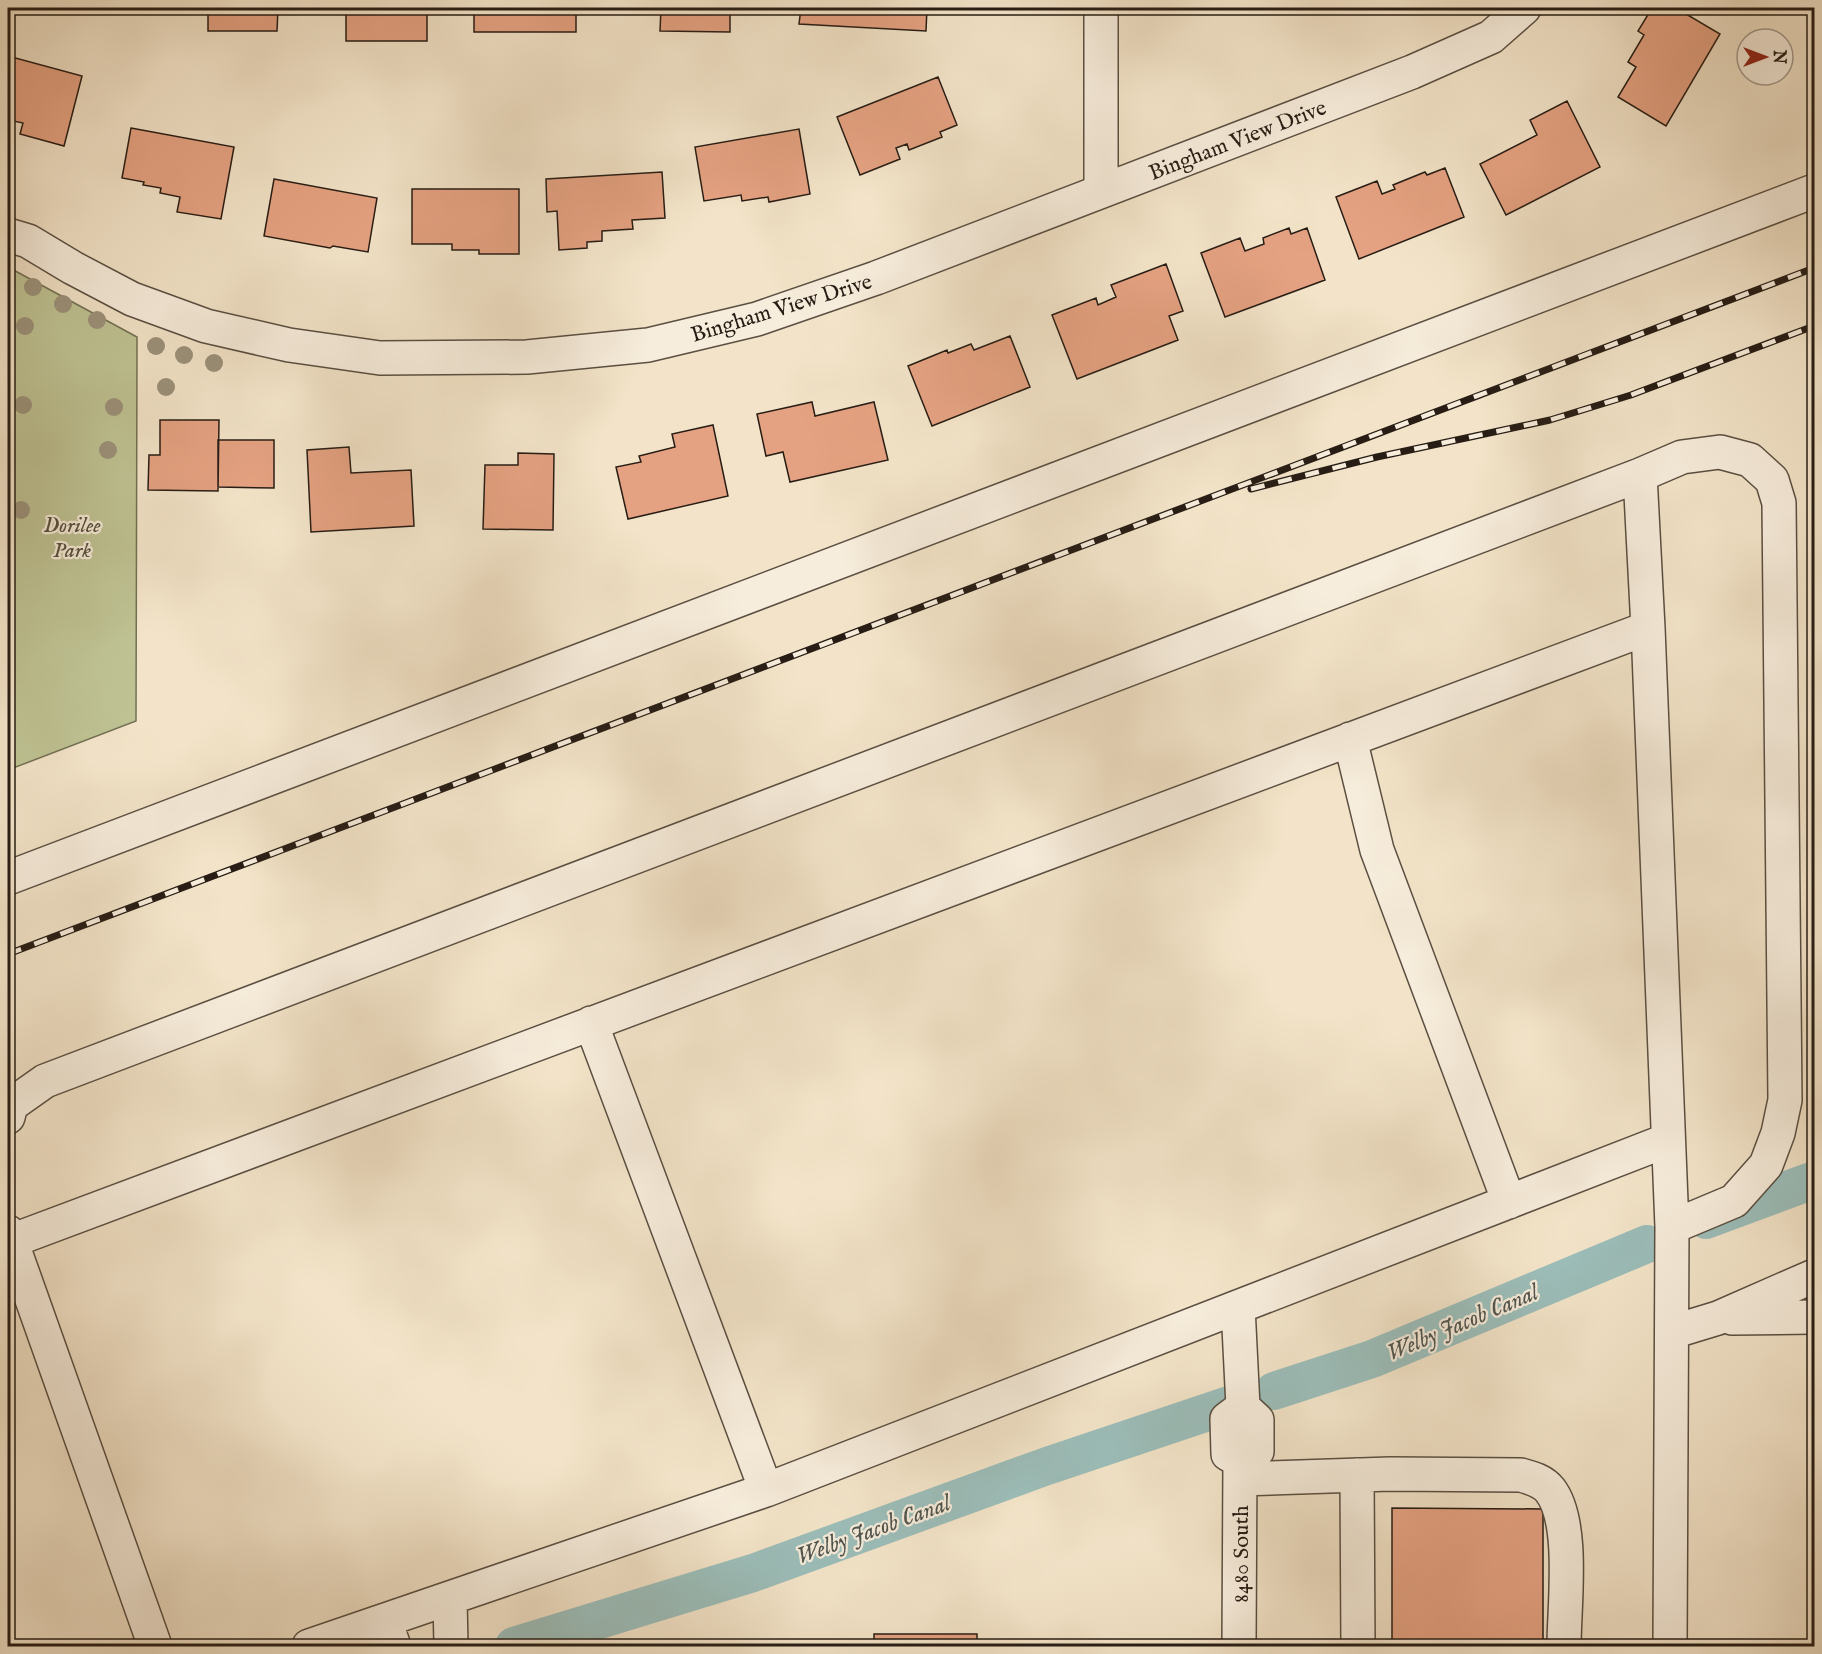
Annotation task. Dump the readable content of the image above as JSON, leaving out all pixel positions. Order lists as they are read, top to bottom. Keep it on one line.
{"streets":{"street":["Bingham View Drive","8480 South"]},"water":["Welby Jacob Canal"],"parks":["Dorilee Park"],"north":"right"}
